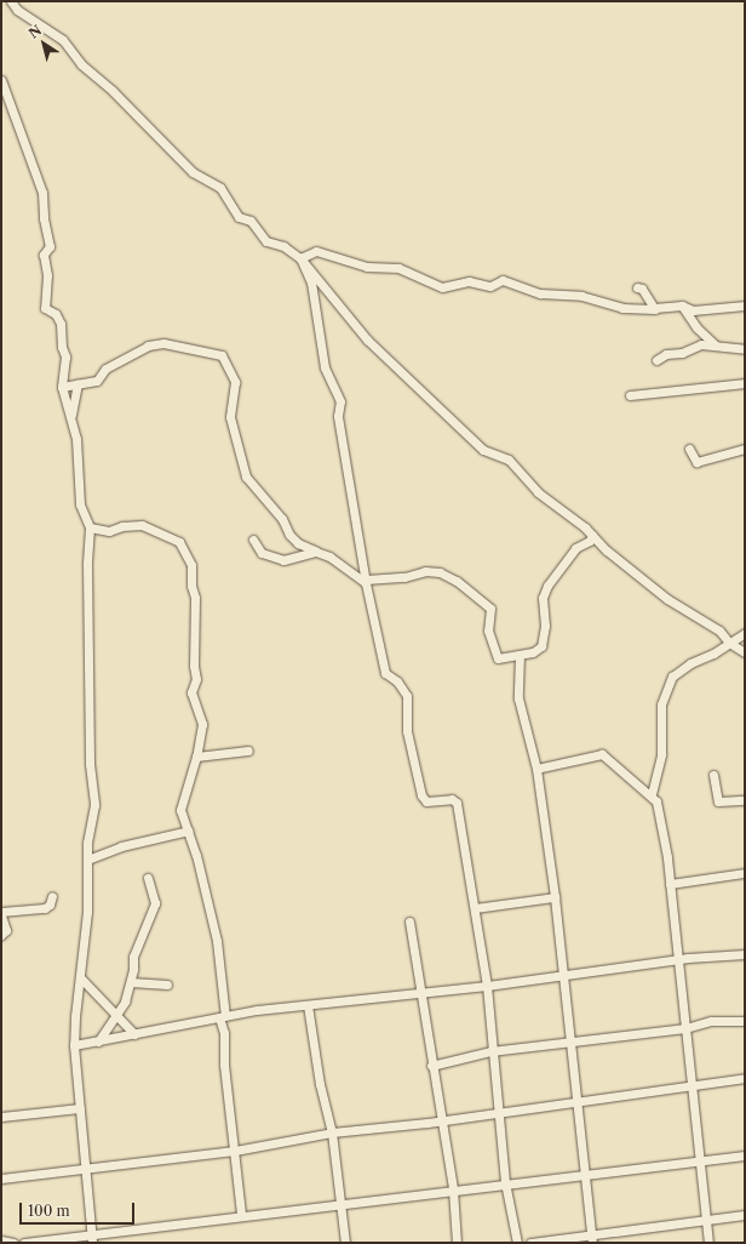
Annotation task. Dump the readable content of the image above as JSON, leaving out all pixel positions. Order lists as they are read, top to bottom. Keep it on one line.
{"scale_bar":"100 m","north":"top left"}
